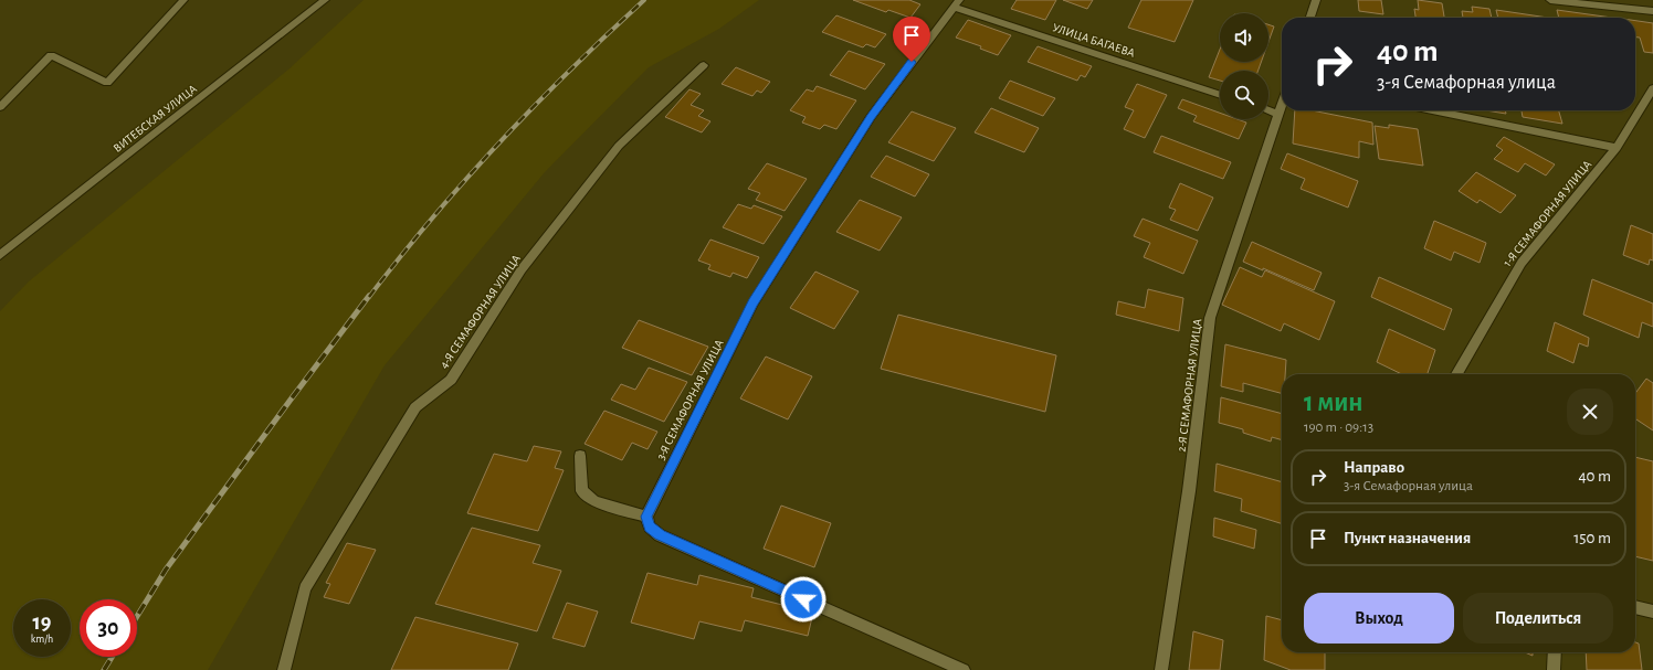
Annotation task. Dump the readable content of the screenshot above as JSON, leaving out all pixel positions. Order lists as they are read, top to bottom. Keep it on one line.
{"streets":{"street":["УЛИЦА БАГАЕВА","ВИТЕБСКАЯ УЛИЦА","1-Я СЕМАФОРНАЯ УЛИЦА","4-Я СЕМАФОРНАЯ УЛИЦА","2-Я СЕМАФОРНАЯ УЛИЦА","3-Я СЕМАФОРНАЯ УЛИЦА"]},"crossings":[["УЛИЦА БАГАЕВА","3-Я СЕМАФОРНАЯ УЛИЦА"]],"page":{"turn":["40 m","3-я Семафорная улица"],"heading":["1 мин","190 m · 09:13"],"list":[{"name":"Направо","note":"3-я Семафорная улица","value":"40 m"},{"name":"Пункт назначения","value":"150 m"}],"buttons":["Выход","Поделиться"],"speed":"19 km/h","limit":"30"}}
